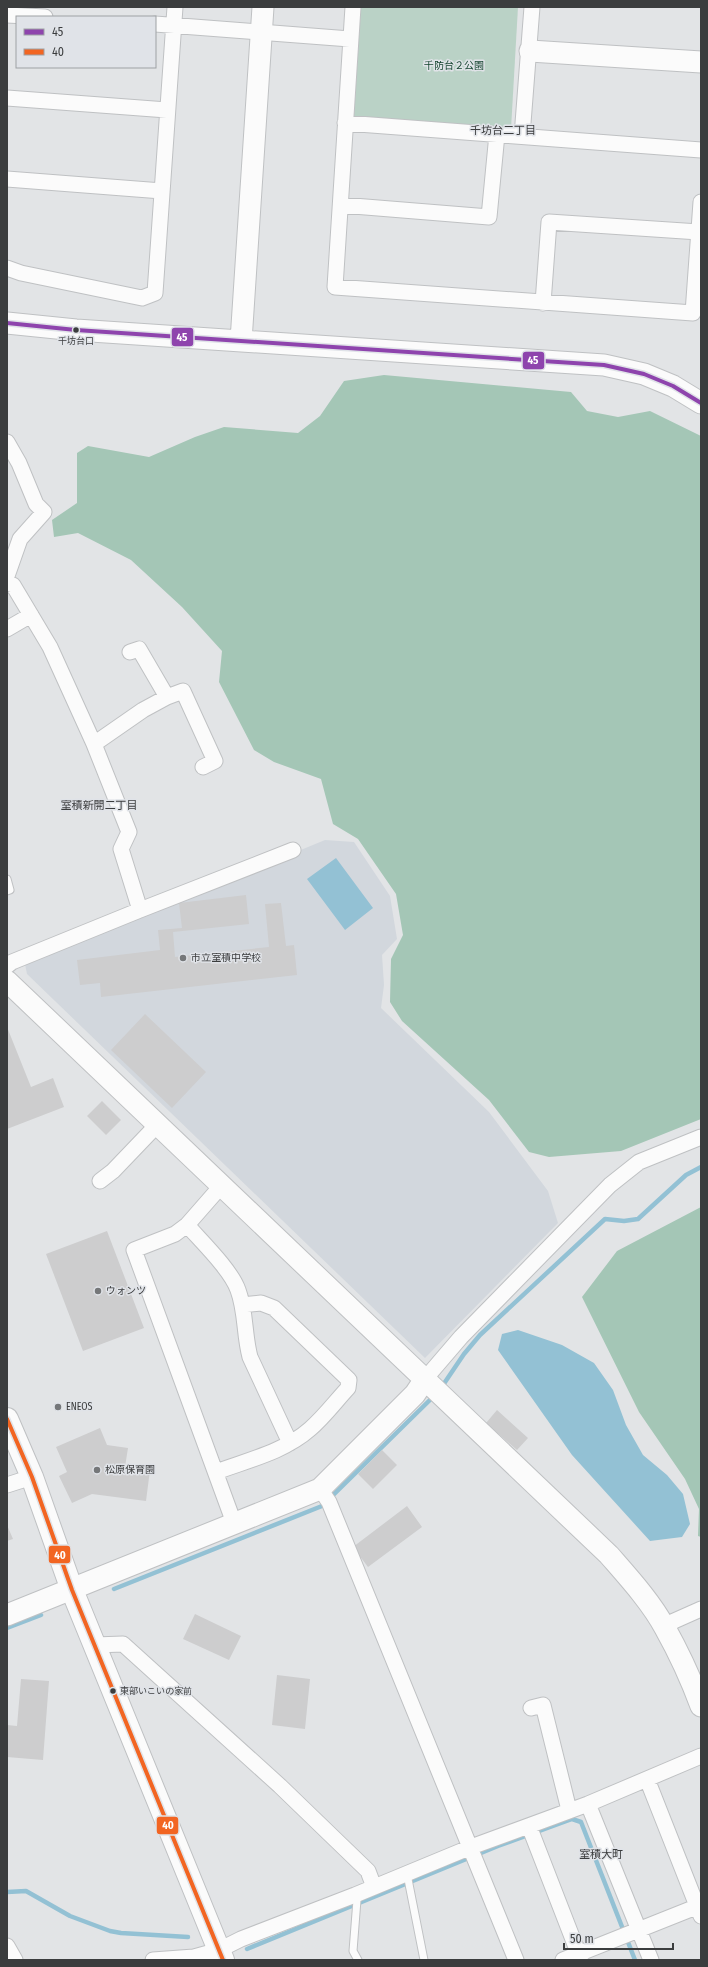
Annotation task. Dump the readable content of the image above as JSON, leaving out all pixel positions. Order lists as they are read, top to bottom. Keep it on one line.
{"districts":["千坊台二丁目","室積新開二丁目","室積大町"],"parks":["千防台２公園"],"places":["千坊台口","市立室積中学校","ウォンツ","ENEOS","松原保育園","東部いこいの家前"],"lines":["transit line 45","transit line 40"],"legend":["45","40"],"scale_bar":"50 m"}
